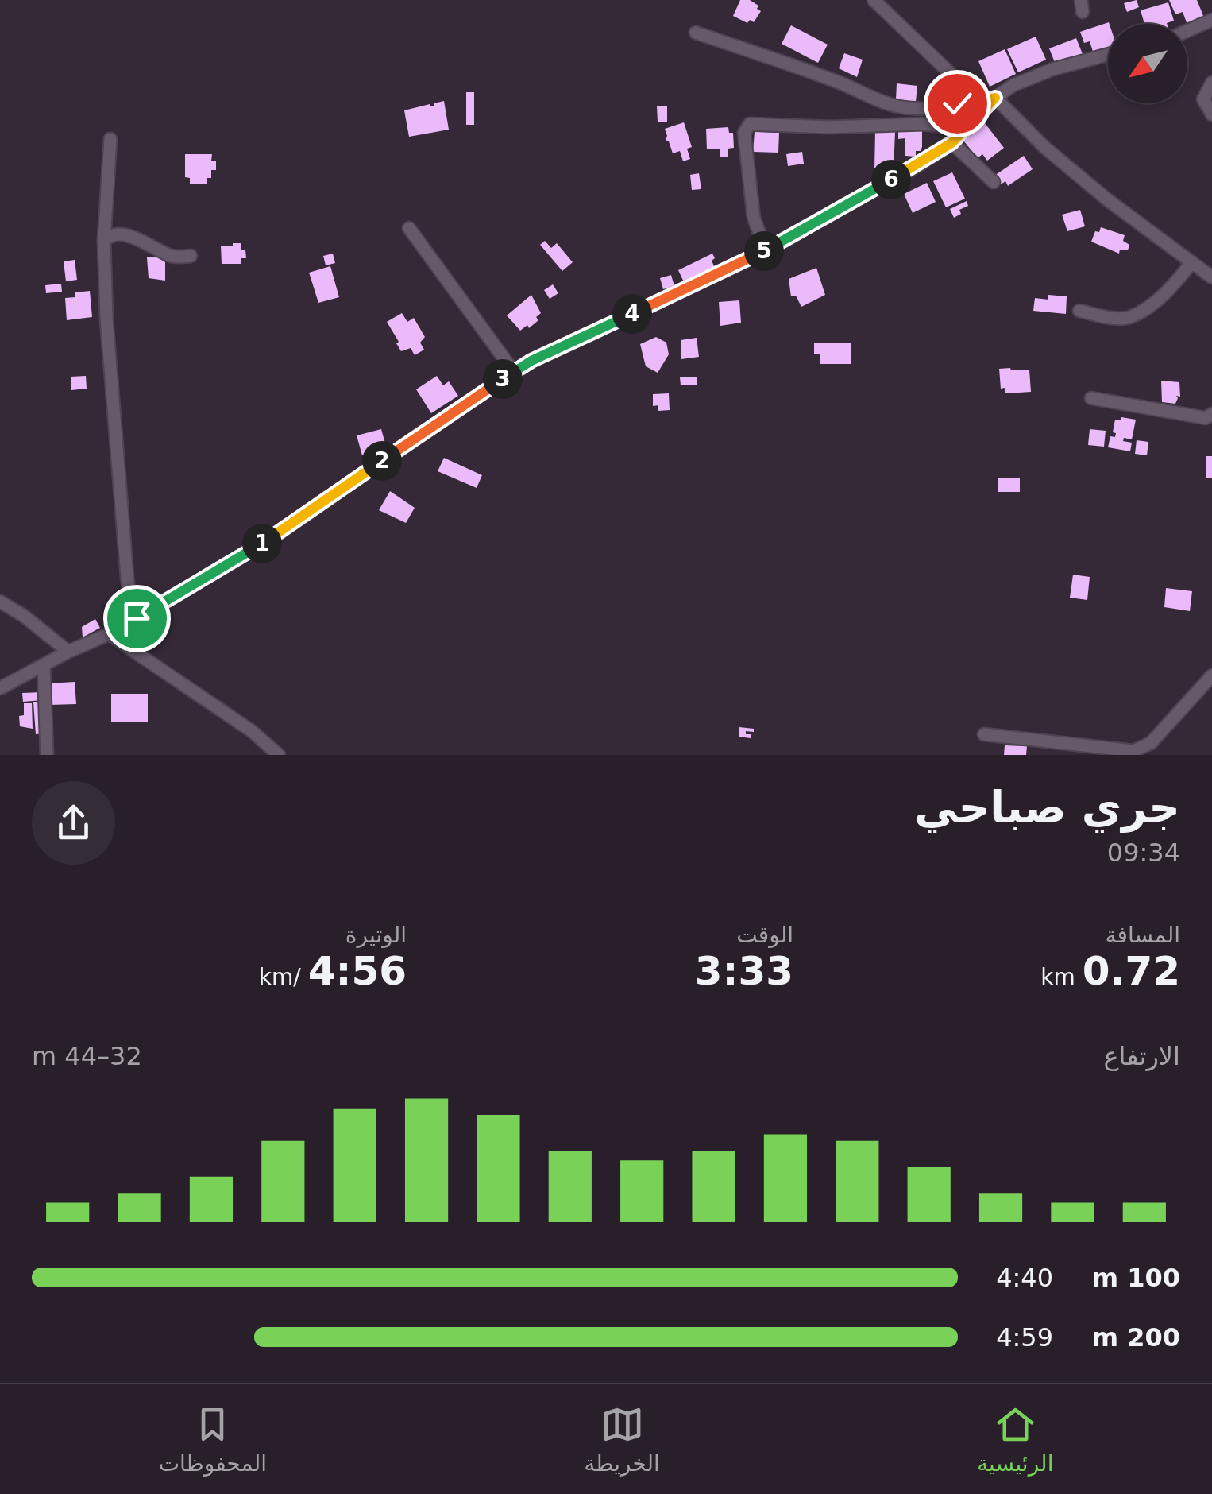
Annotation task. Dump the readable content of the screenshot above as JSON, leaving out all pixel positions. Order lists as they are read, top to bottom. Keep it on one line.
{"north":"bottom left","page":{"pins":["6","5","4","3","2","1"],"heading":["جري صباحي","09:34"],"stats":[["المسافة","0.72 km"],["الوقت","3:33"],["الوتيرة","4:56 /km"]],"chart":["الارتفاع","32–44 m"],"list":[{"name":"100 m","note":"4:40"},{"name":"200 m","note":"4:59"}],"tabs":["الرئيسية","الخريطة","المحفوظات"]}}
